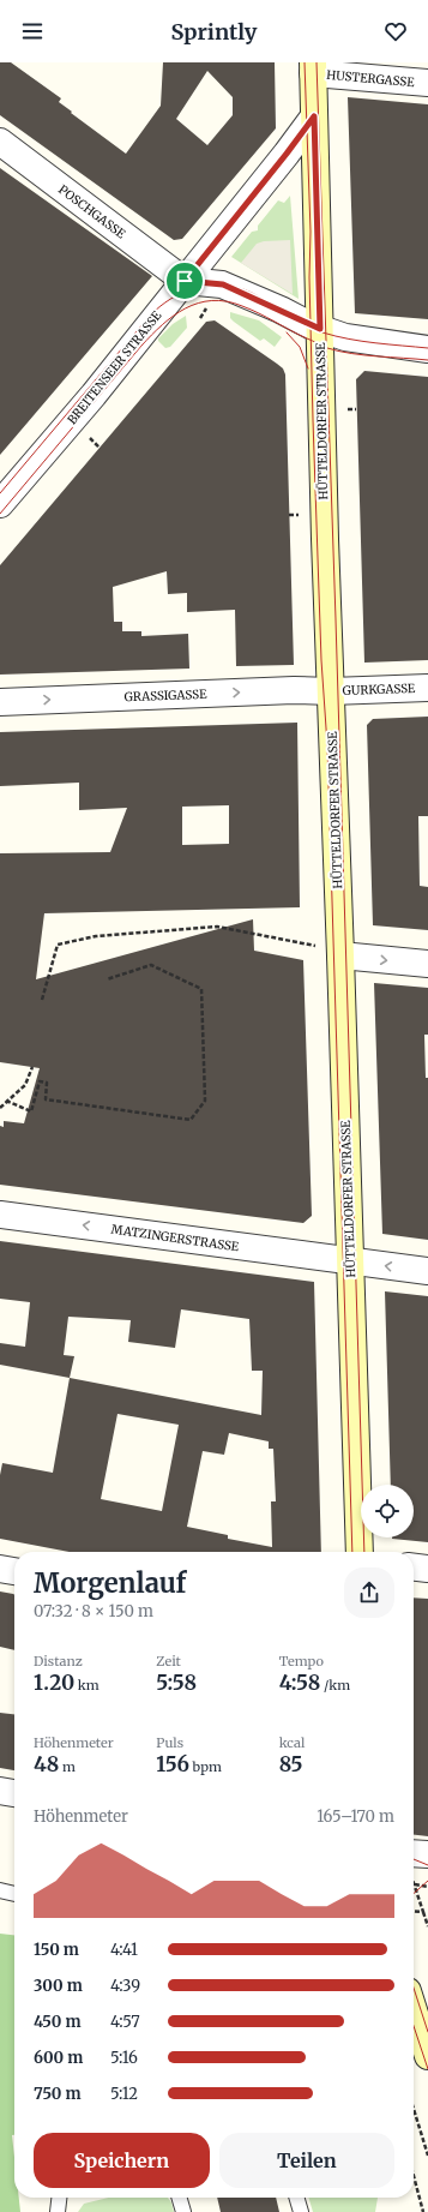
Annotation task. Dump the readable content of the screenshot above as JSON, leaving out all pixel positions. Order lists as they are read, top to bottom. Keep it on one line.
{"streets":{"main road":["HÜTTELDORFER STRASSE"],"street":["HUSTERGASSE","POSCHGASSE","BREITENSEER STRASSE","GURKGASSE","GRASSIGASSE","MATZINGERSTRASSE"]},"crossings":[["HUSTERGASSE","HÜTTELDORFER STRASSE"],["POSCHGASSE","BREITENSEER STRASSE"],["BREITENSEER STRASSE","HÜTTELDORFER STRASSE"],["HÜTTELDORFER STRASSE","GURKGASSE"],["HÜTTELDORFER STRASSE","GRASSIGASSE"],["HÜTTELDORFER STRASSE","MATZINGERSTRASSE"],["GURKGASSE","GRASSIGASSE"]],"one_way":["GRASSIGASSE","MATZINGERSTRASSE"],"page":{"header":"Sprintly","heading":["Morgenlauf","07:32 · 8 × 150 m"],"stats":[["Distanz","1.20 km"],["Zeit","5:58"],["Tempo","4:58 /km"],["Höhenmeter","48 m"],["Puls","156 bpm"],["kcal","85"]],"chart":["Höhenmeter","165–170 m"],"list":[{"name":"150 m","note":"4:41"},{"name":"300 m","note":"4:39"},{"name":"450 m","note":"4:57"},{"name":"600 m","note":"5:16"},{"name":"750 m","note":"5:12"}],"buttons":["Speichern","Teilen"]}}
